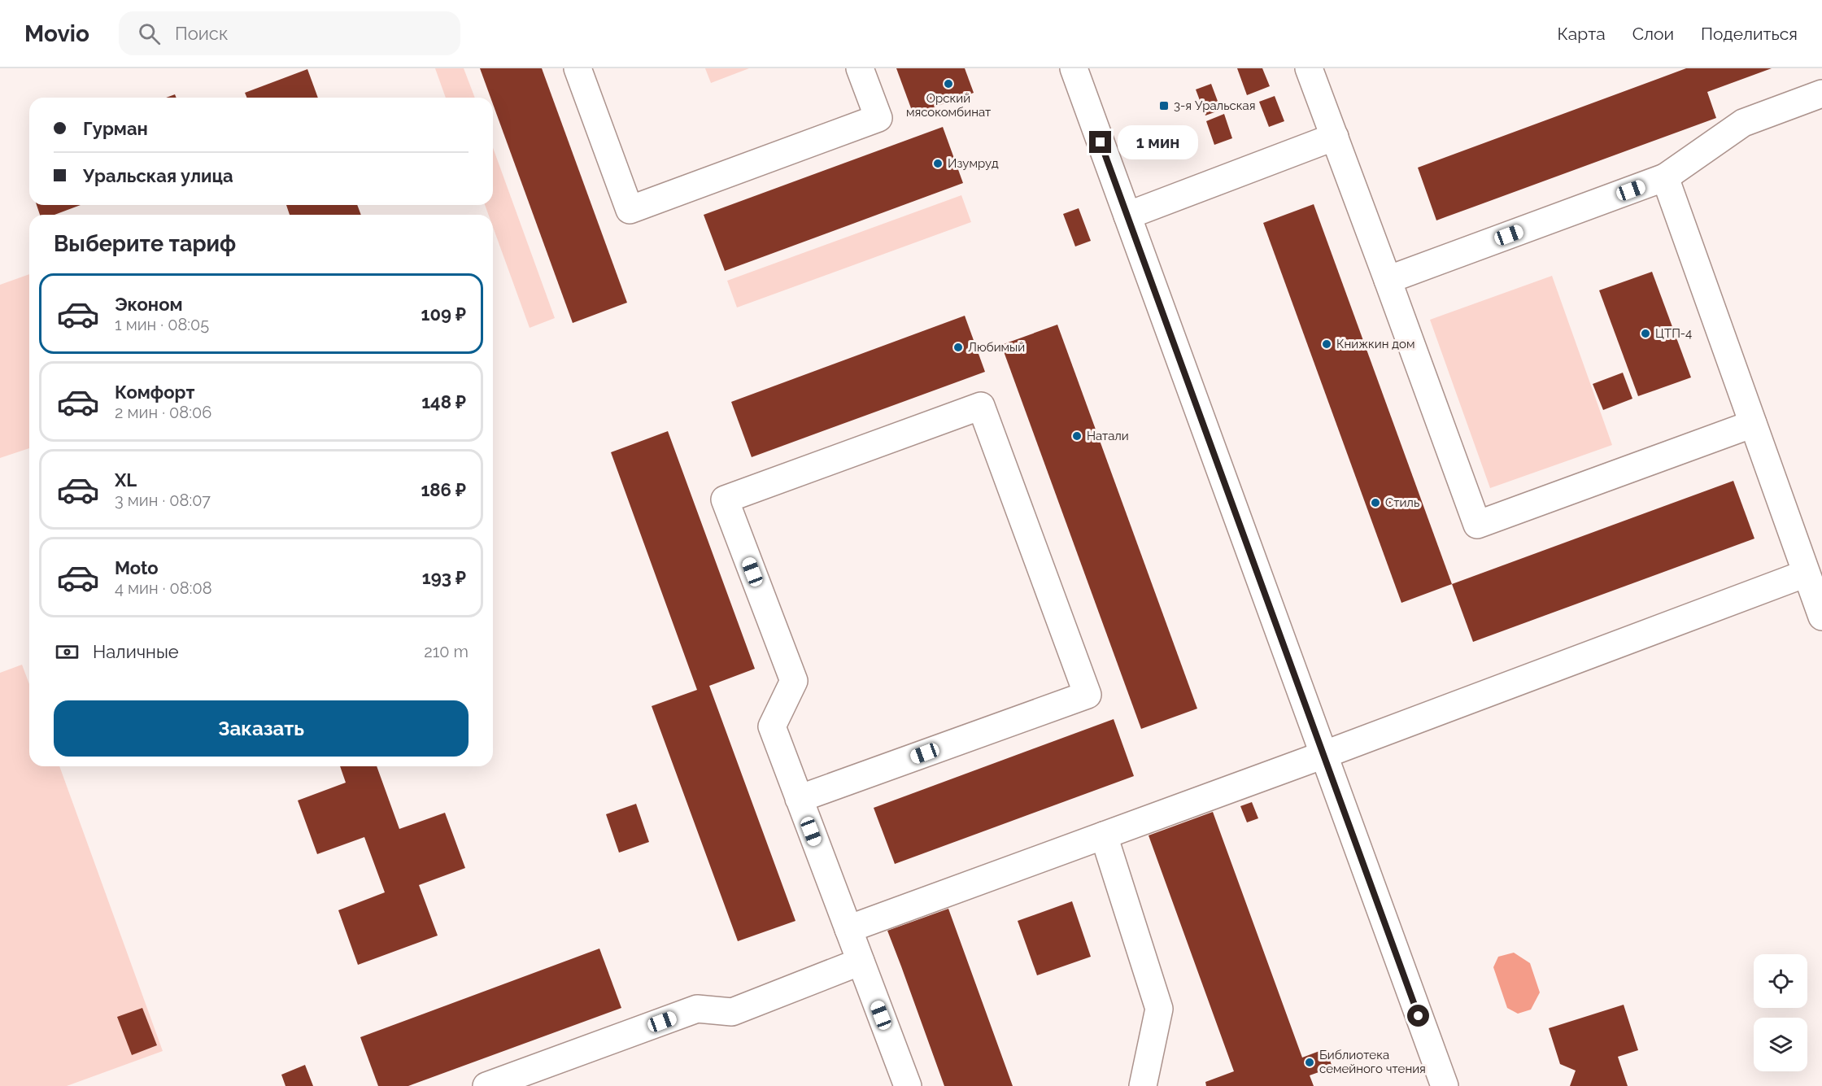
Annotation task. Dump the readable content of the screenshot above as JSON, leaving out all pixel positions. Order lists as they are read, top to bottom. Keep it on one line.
{"places":{"other":["Орский мясокомбинат","Изумруд","ЦТП-4","Книжкин дом","Любимый","Натали","Стиль","Библиотека семейного чтения"],"transit":["3-я Уральская"]},"page":{"header":"Movio","search":"Поиск","nav":["Карта","Слои","Поделиться"],"banner":["Гурман","Уральская улица"],"bubble":"1 мин","heading":"Выберите тариф","list":[{"name":"Эконом","note":"1 мин · 08:05","value":"109 ₽"},{"name":"Комфорт","note":"2 мин · 08:06","value":"148 ₽"},{"name":"XL","note":"3 мин · 08:07","value":"186 ₽"},{"name":"Moto","note":"4 мин · 08:08","value":"193 ₽"}],"pay":["Наличные","210 m"],"buttons":"Заказать"}}
